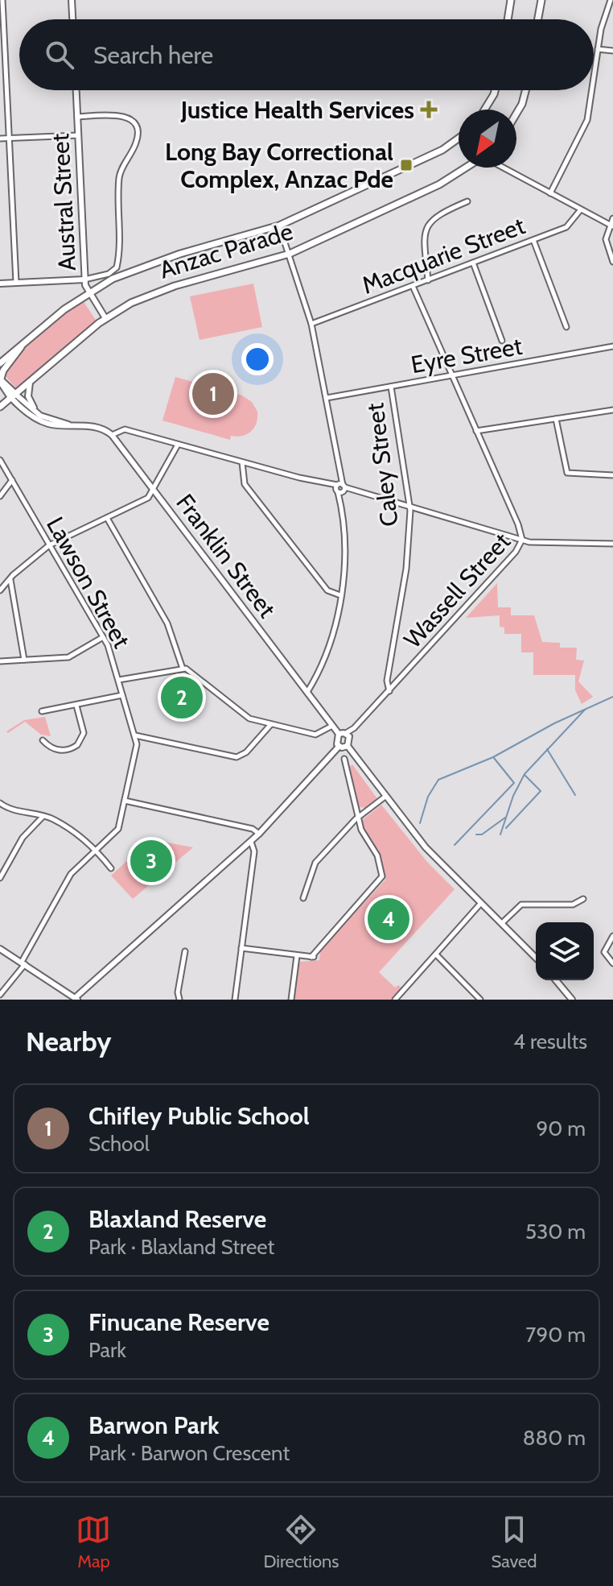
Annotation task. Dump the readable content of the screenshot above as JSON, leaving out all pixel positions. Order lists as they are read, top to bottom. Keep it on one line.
{"streets":{"main road":["Anzac Parade"],"street":["Austral Street","Macquarie Street","Eyre Street","Caley Street","Franklin Street","Lawson Street","Wassell Street"]},"crossings":[["Austral Street","Anzac Parade"],["Eyre Street","Caley Street"],["Caley Street","Wassell Street"]],"places":{"health":["Justice Health Services"],"transit":["Long Bay Correctional Complex, Anzac Pde"]},"north":"bottom left","page":{"search":"Search here","pins":["1","2","3","4"],"heading":["Nearby","4 results"],"list":[{"mark":"1","name":"Chifley Public School","note":"School","value":"90 m"},{"mark":"2","name":"Blaxland Reserve","note":"Park · Blaxland Street","value":"530 m"},{"mark":"3","name":"Finucane Reserve","note":"Park","value":"790 m"},{"mark":"4","name":"Barwon Park","note":"Park · Barwon Crescent","value":"880 m"}],"nav":["Map","Directions","Saved"]}}
